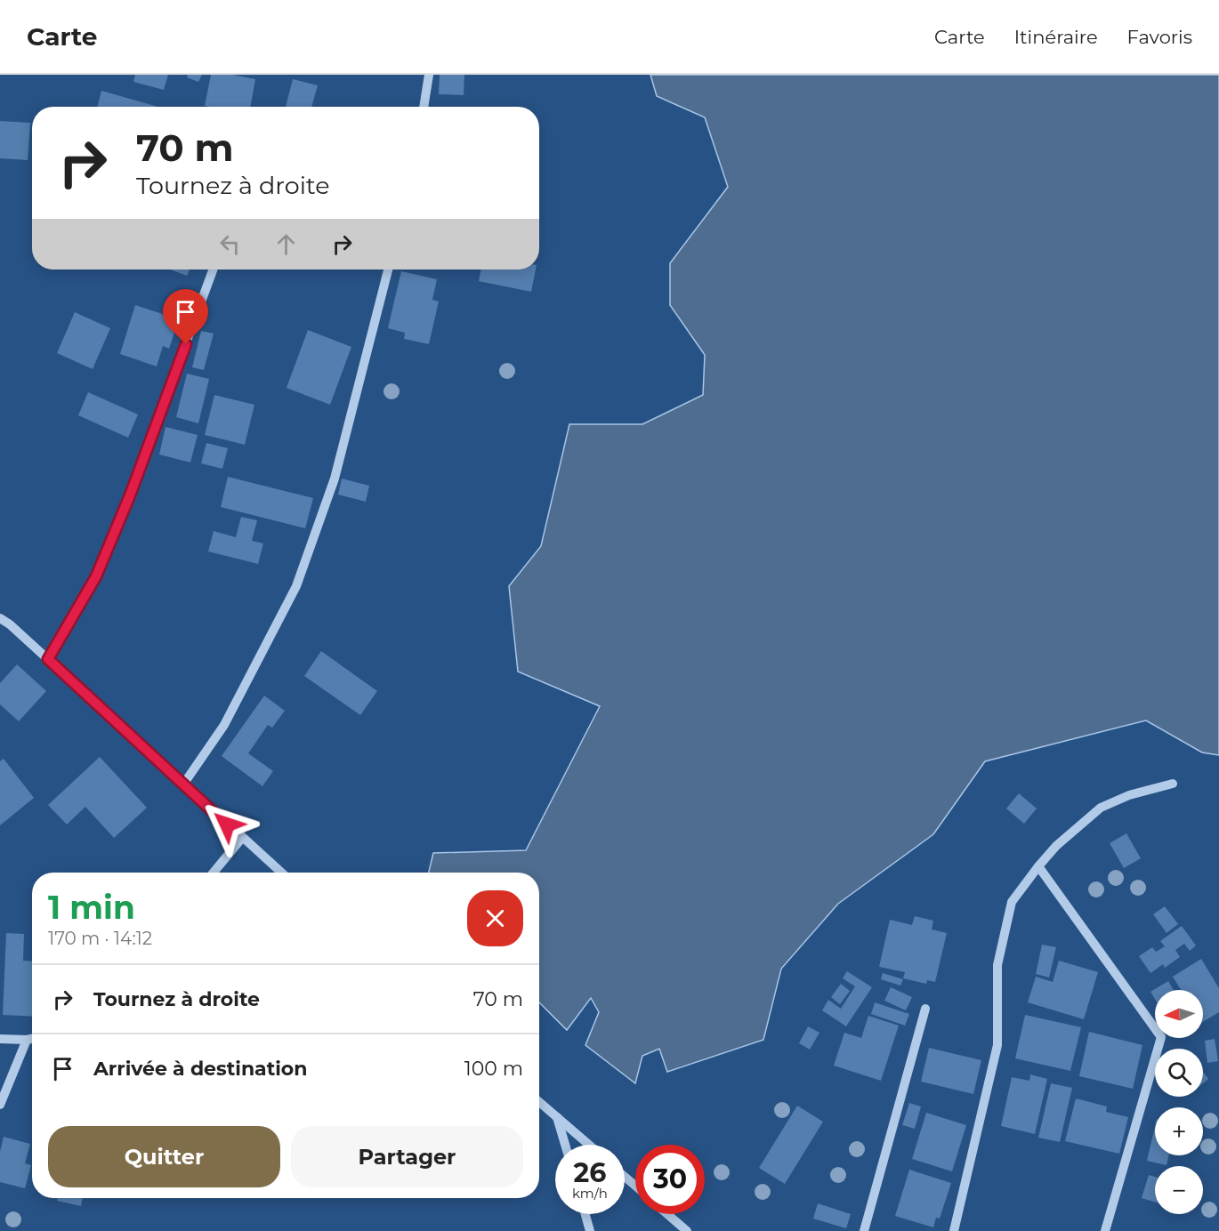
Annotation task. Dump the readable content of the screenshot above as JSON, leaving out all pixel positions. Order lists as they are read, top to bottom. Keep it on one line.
{"north":"left","page":{"header":"Carte","nav":["Carte","Itinéraire","Favoris"],"turn":["70 m","Tournez à droite"],"heading":["1 min","170 m · 14:12"],"list":[{"name":"Tournez à droite","value":"70 m"},{"name":"Arrivée à destination","value":"100 m"}],"map_buttons":["+","−"],"buttons":["Quitter","Partager"],"speed":"26 km/h","limit":"30"}}
